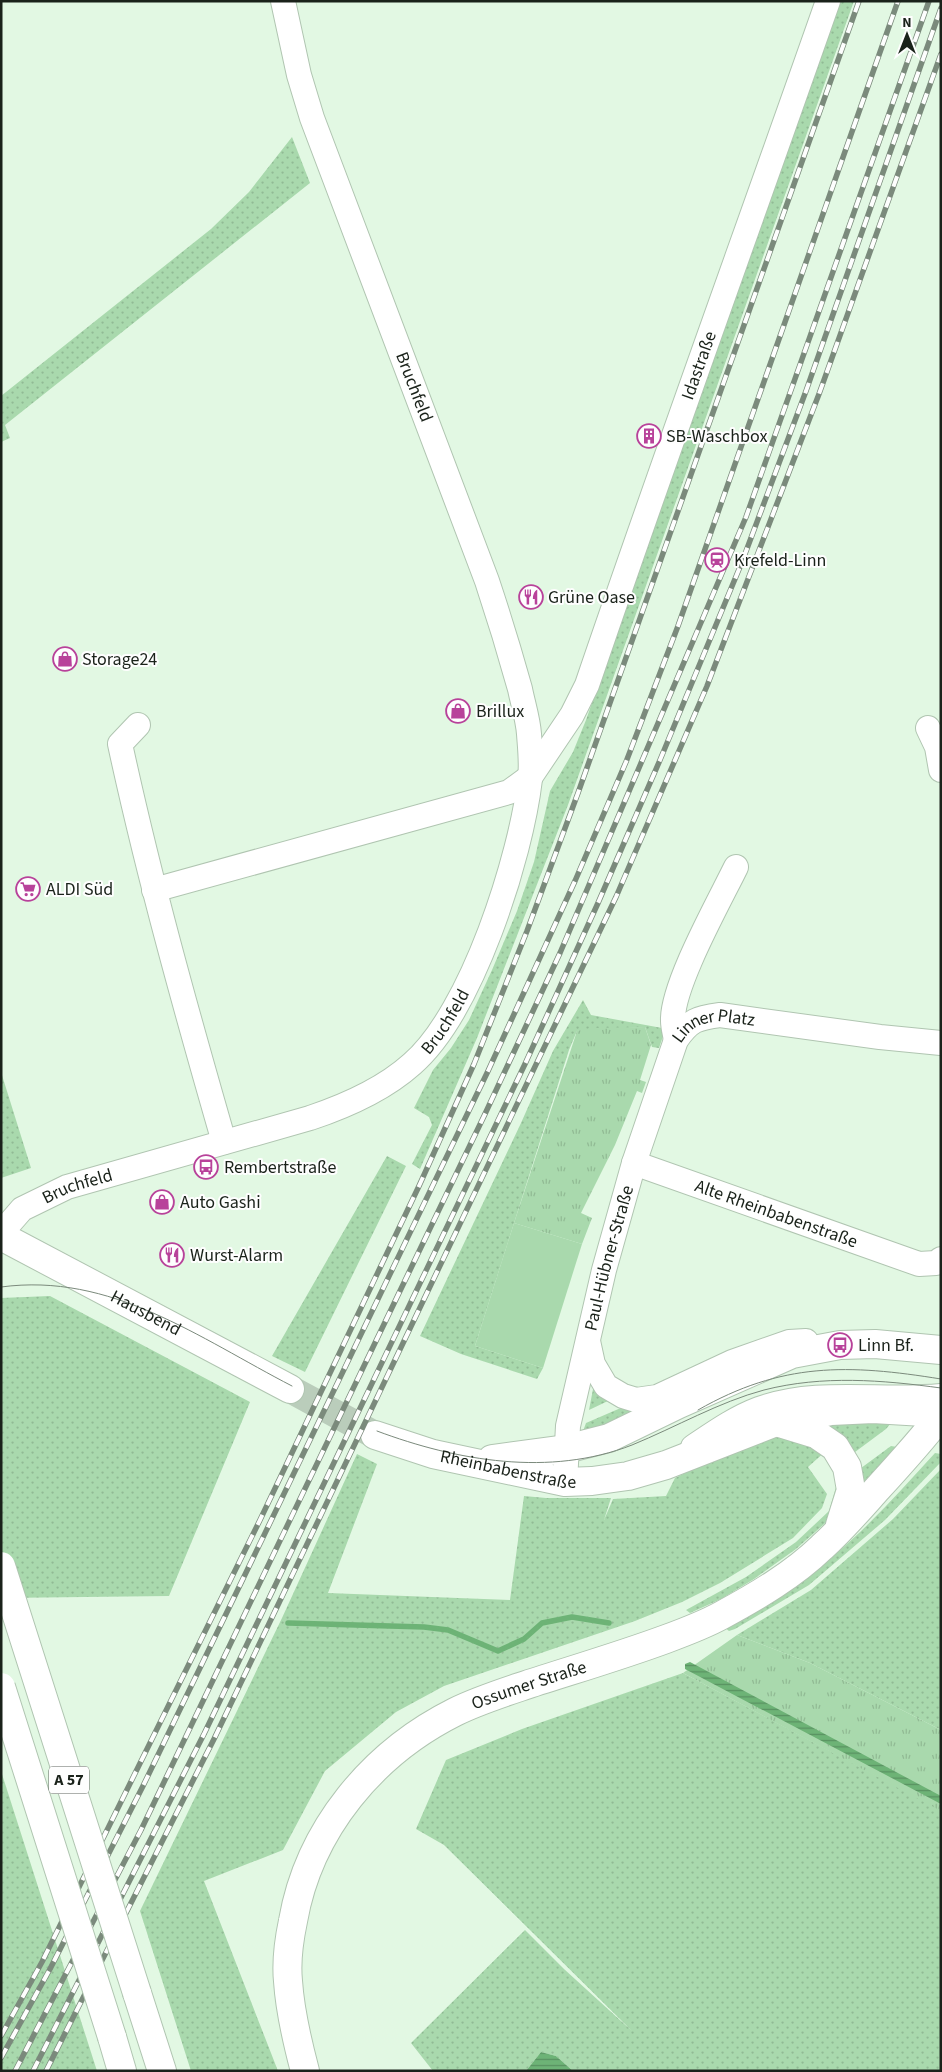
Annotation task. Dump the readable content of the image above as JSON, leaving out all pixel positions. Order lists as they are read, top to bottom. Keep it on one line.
{"streets":{"main road":["Hausbend","Rheinbabenstraße","Ossumer Straße","A 57"],"street":["Idastraße","Bruchfeld","Linner Platz","Alte Rheinbabenstraße","Paul-Hübner-Straße"]},"crossings":[["Idastraße","Bruchfeld"],["Bruchfeld","Hausbend"],["Linner Platz","Paul-Hübner-Straße"],["Alte Rheinbabenstraße","Paul-Hübner-Straße"],["Paul-Hübner-Straße","Rheinbabenstraße"],["Rheinbabenstraße","Ossumer Straße"]],"places":{"building":["SB-Waschbox"],"station":["Krefeld-Linn"],"restaurant":["Grüne Oase","Wurst-Alarm"],"shop":["Storage24","Brillux","Auto Gashi"],"supermarket":["ALDI Süd"],"bus stop":["Rembertstraße","Linn Bf."]},"north":"top"}
